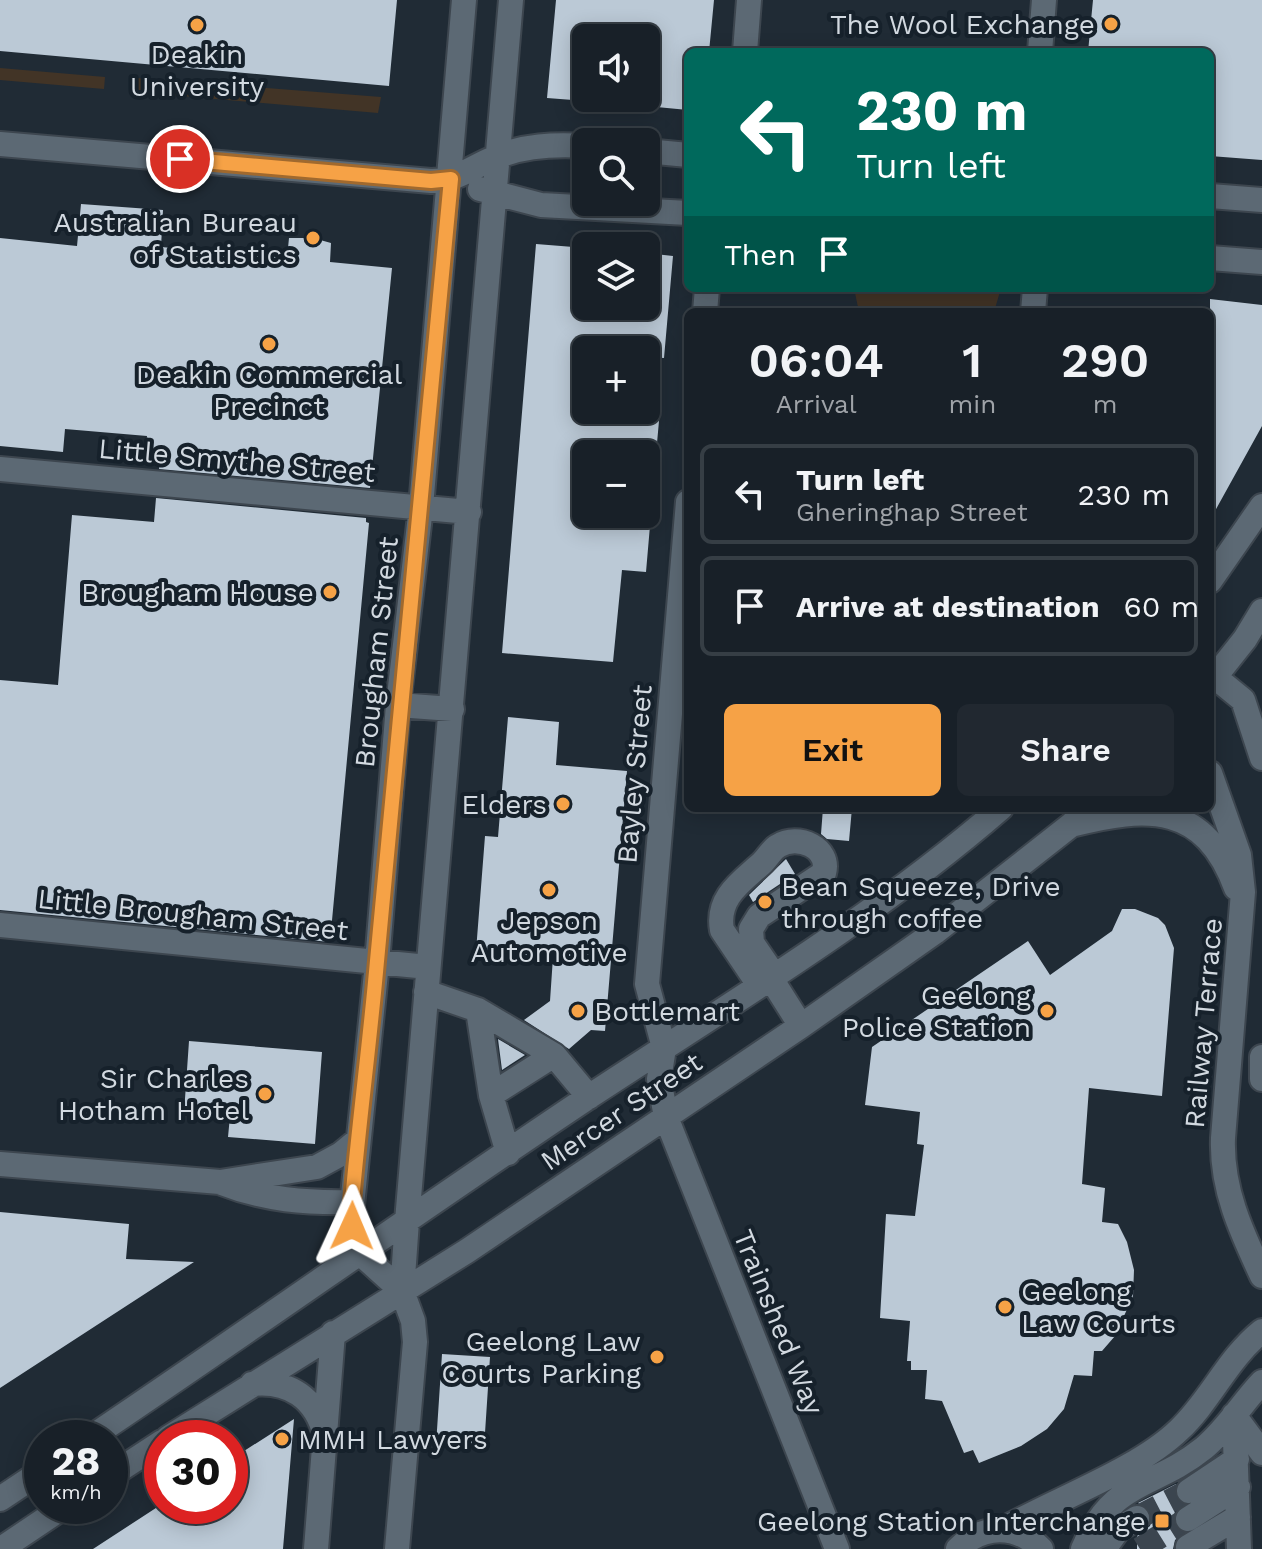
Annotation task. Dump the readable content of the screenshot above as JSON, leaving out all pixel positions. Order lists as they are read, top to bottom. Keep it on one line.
{"streets":{"street":["Little Smythe Street","Brougham Street","Bayley Street","Little Brougham Street","Railway Terrace","Mercer Street","Trainshed Way"]},"crossings":[["Little Smythe Street","Brougham Street"],["Brougham Street","Little Brougham Street"],["Brougham Street","Mercer Street"],["Bayley Street","Mercer Street"],["Bayley Street","Trainshed Way"],["Little Brougham Street","Mercer Street"],["Mercer Street","Trainshed Way"]],"places":{"other":["The Wool Exchange","Deakin University","Australian Bureau of Statistics","Deakin Commercial Precinct","Brougham House","Elders","Jepson Automotive","Bean Squeeze, Drive through coffee","Bottlemart","Geelong Police Station","Sir Charles Hotham Hotel","Geelong Law Courts","Geelong Law Courts Parking","MMH Lawyers"],"transit":["Geelong Station Interchange"]},"page":{"map_buttons":["+","−"],"turn":["230 m","Turn left"],"then":"Then","eta":["06:04","Arrival","1","min","290","m"],"list":[{"name":"Turn left","note":"Gheringhap Street","value":"230 m"},{"name":"Arrive at destination","value":"60 m"}],"buttons":["Exit","Share"],"speed":"28 km/h","limit":"30"}}
